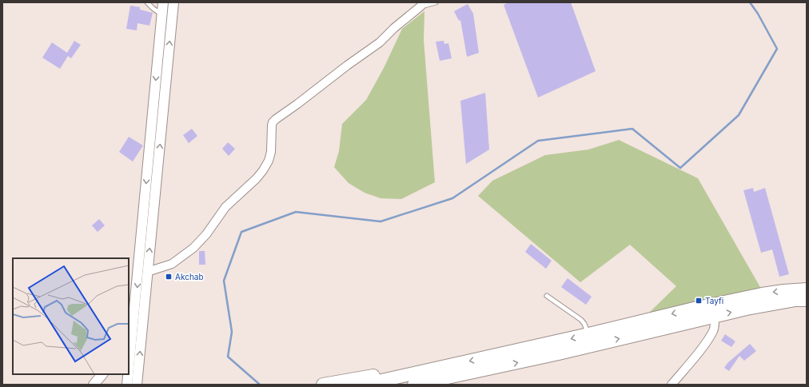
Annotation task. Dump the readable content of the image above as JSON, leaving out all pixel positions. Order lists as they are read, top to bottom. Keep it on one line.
{"places":{"transit":["Akchab","Tayfi"]}}
